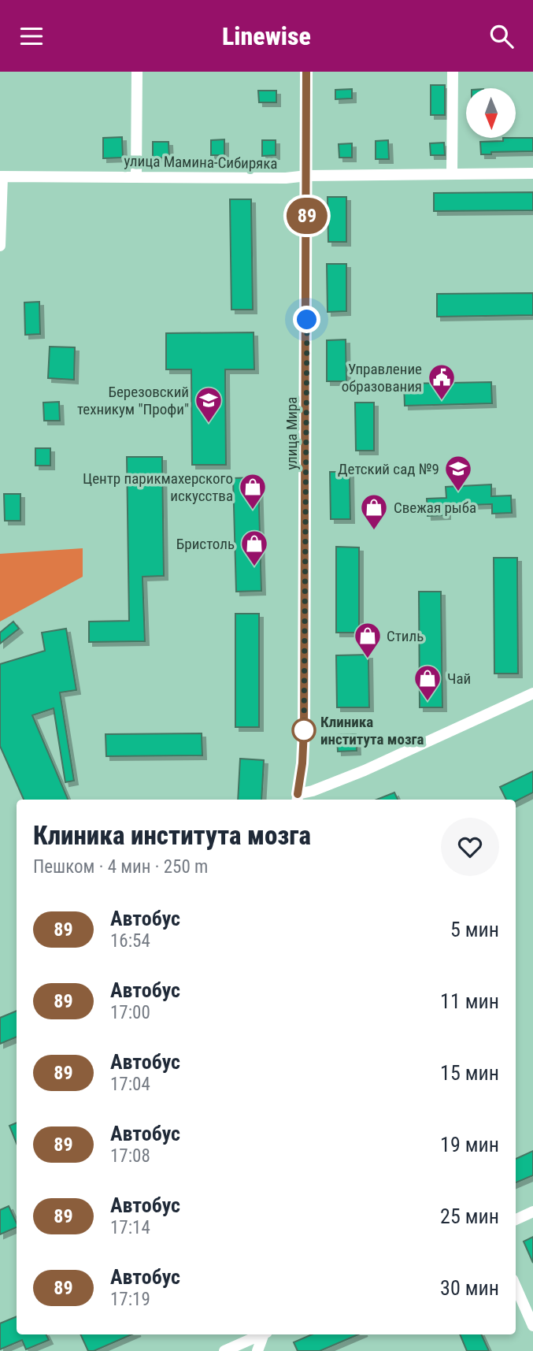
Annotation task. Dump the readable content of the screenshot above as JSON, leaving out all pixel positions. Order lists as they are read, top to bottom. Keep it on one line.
{"streets":{"street":["улица Мамина-Сибиряка","улица Мира"]},"crossings":[["улица Мамина-Сибиряка","улица Мира"]],"places":{"public building":["Управление образования"],"school or university":["Березовский техникум \"Профи\"","Детский сад №9"],"shop":["Центр парикмахерского искусства","Свежая рыба","Бристоль","Стиль","Чай"],"other":["Клиника института мозга"]},"lines":["bus line 89"],"north":"bottom","page":{"header":"Linewise","on_map":"89","heading":["Клиника института мозга","Пешком · 4 мин · 250 m"],"list":[{"mark":"89","name":"Автобус","note":"16:54","value":"5 мин"},{"mark":"89","name":"Автобус","note":"17:00","value":"11 мин"},{"mark":"89","name":"Автобус","note":"17:04","value":"15 мин"},{"mark":"89","name":"Автобус","note":"17:08","value":"19 мин"},{"mark":"89","name":"Автобус","note":"17:14","value":"25 мин"},{"mark":"89","name":"Автобус","note":"17:19","value":"30 мин"}]}}
